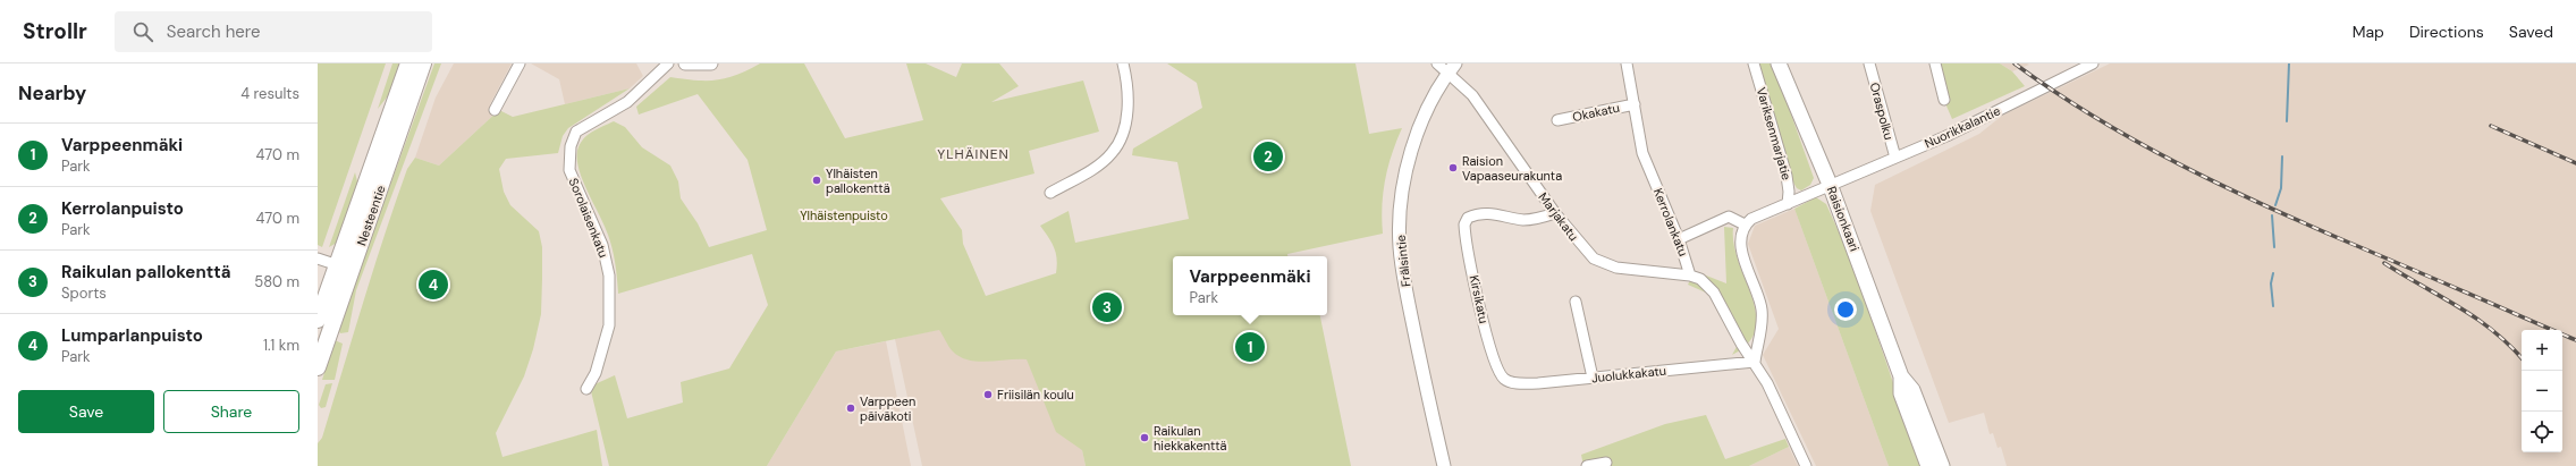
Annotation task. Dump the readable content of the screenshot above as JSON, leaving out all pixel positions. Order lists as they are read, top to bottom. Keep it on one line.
{"streets":{"main road":["Nesteentie","Raisionkaari"],"street":["Oraspolku","Okakatu","Nuorikkalantie","Variksenmarjatie","Marjakatu","Sorolaisenkatu","Kerrolankatu","Frälsintie","Kirsikatu","Juolukkakatu"]},"crossings":[["Oraspolku","Nuorikkalantie"],["Okakatu","Kerrolankatu"],["Nuorikkalantie","Raisionkaari"],["Marjakatu","Kerrolankatu"],["Marjakatu","Frälsintie"],["Marjakatu","Kirsikatu"],["Kirsikatu","Juolukkakatu"]],"districts":["YLHÄINEN"],"parks":["Ylhäistenpuisto"],"places":["Raision Vapaaseurakunta","Ylhäisten pallokenttä","Friisilän koulu","Varppeen päiväkoti","Raikulan hiekkakenttä"],"page":{"header":"Strollr","search":"Search here","nav":["Map","Directions","Saved"],"heading":["Nearby","4 results"],"list":[{"mark":"1","name":"Varppeenmäki","note":"Park","value":"470 m"},{"mark":"2","name":"Kerrolanpuisto","note":"Park","value":"470 m"},{"mark":"3","name":"Raikulan pallokenttä","note":"Sports","value":"580 m"},{"mark":"4","name":"Lumparlanpuisto","note":"Park","value":"1.1 km"}],"pins":["2","4","3","1"],"popup":["Varppeenmäki","Park"],"map_buttons":["+","−"],"buttons":["Save","Share"]}}
